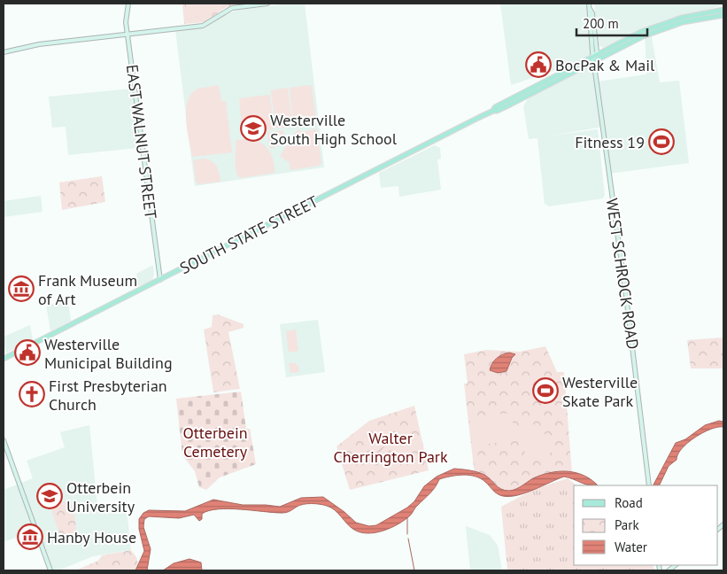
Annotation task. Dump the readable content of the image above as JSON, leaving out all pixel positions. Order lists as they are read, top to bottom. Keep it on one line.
{"streets":{"main road":["EAST WALNUT STREET","SOUTH STATE STREET","WEST SCHROCK ROAD"]},"crossings":[["EAST WALNUT STREET","SOUTH STATE STREET"],["SOUTH STATE STREET","WEST SCHROCK ROAD"]],"parks":["Otterbein Cemetery","Walter Cherrington Park"],"places":{"public building":["BocPak & Mail","Westerville Municipal Building"],"school or university":["Westerville South High School","Otterbein University"],"sports":["Fitness 19","Westerville Skate Park"],"museum":["Frank Museum of Art","Hanby House"],"church":["First Presbyterian Church"]},"legend":["Road","Park","Water"],"scale_bar":"200 m"}
